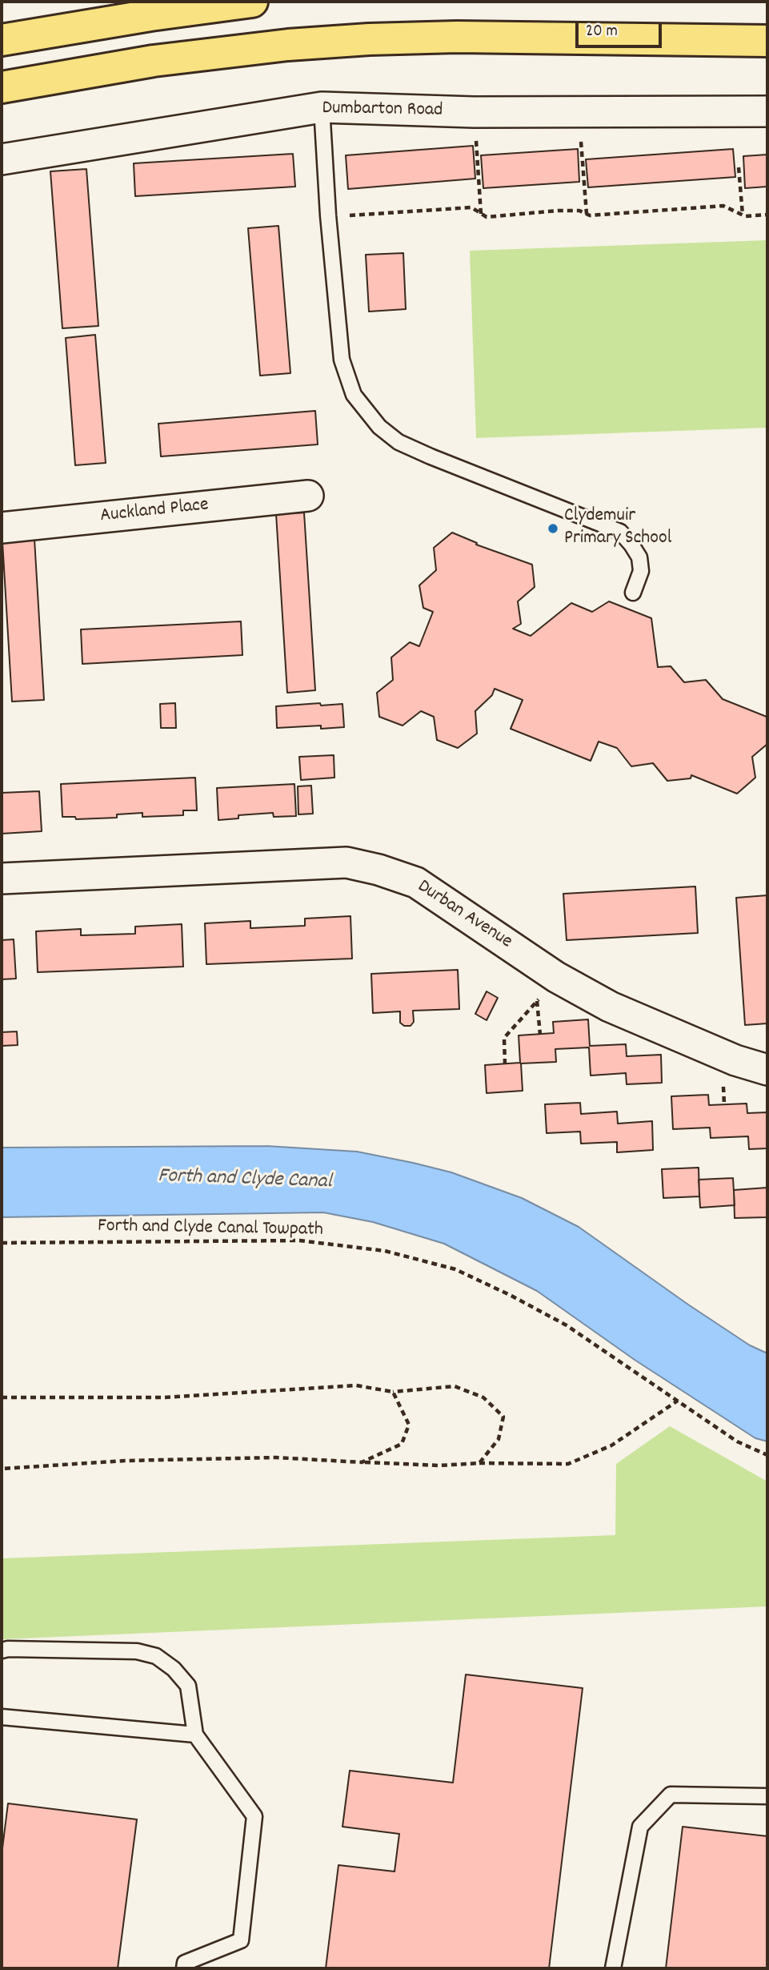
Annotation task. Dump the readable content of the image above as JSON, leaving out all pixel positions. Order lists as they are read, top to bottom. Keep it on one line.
{"streets":{"street":["Dumbarton Road","Auckland Place","Durban Avenue"],"path":["Forth and Clyde Canal Towpath"]},"water":["Forth and Clyde Canal"],"places":["Clydemuir Primary School"],"scale_bar":"20 m"}
